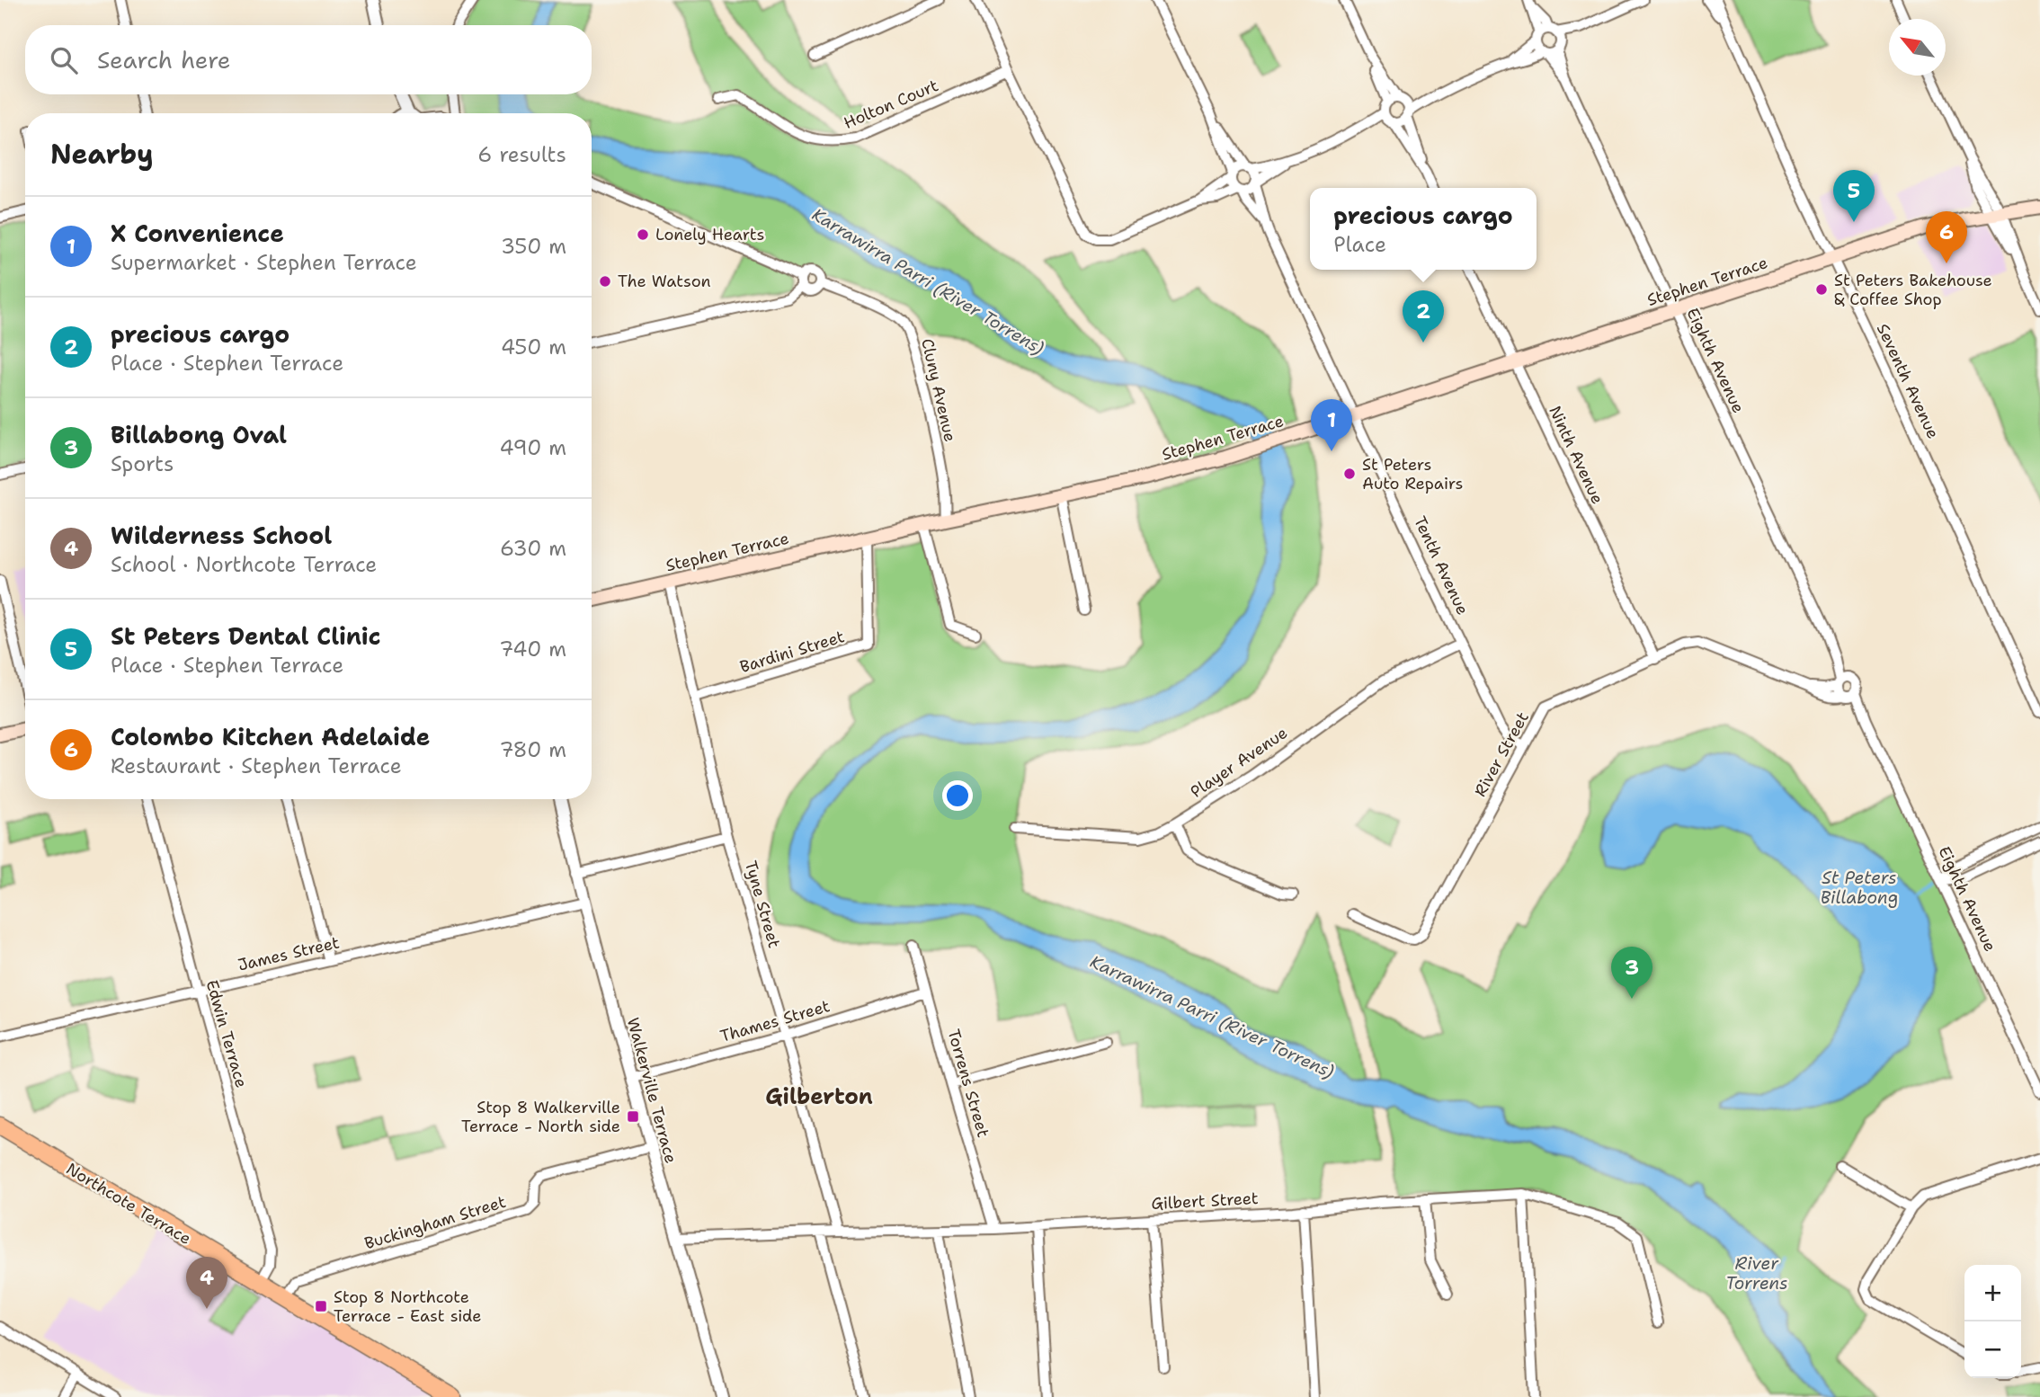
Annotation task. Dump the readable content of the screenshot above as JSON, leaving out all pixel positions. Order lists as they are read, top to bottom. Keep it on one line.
{"streets":{"highway":["Northcote Terrace"],"main road":["Stephen Terrace"],"street":["Holton Court","Eighth Avenue","Seventh Avenue","Cluny Avenue","Ninth Avenue","Tenth Avenue","Bardini Street","River Street","Player Avenue","Tyne Street","James Street","Thames Street","Edwin Terrace","Torrens Street","Walkerville Terrace","Gilbert Street","Buckingham Street"]},"crossings":[["Stephen Terrace","Eighth Avenue"],["Stephen Terrace","Seventh Avenue"],["Stephen Terrace","Cluny Avenue"],["Stephen Terrace","Ninth Avenue"],["Stephen Terrace","Tenth Avenue"],["Stephen Terrace","Bardini Street"],["Stephen Terrace","Tyne Street"],["Eighth Avenue","River Street"],["Ninth Avenue","River Street"],["Tenth Avenue","River Street"],["Tenth Avenue","Player Avenue"],["Bardini Street","Tyne Street"],["Tyne Street","Thames Street"],["Tyne Street","Gilbert Street"],["James Street","Edwin Terrace"],["James Street","Walkerville Terrace"],["Thames Street","Torrens Street"],["Thames Street","Walkerville Terrace"],["Edwin Terrace","Northcote Terrace"],["Torrens Street","Gilbert Street"],["Walkerville Terrace","Gilbert Street"],["Walkerville Terrace","Buckingham Street"],["Northcote Terrace","Buckingham Street"]],"districts":["Gilberton"],"water":["Karrawirra Parri (River Torrens)","St Peters Billabong","River Torrens"],"places":{"other":["Lonely Hearts","The Watson","St Peters Bakehouse & Coffee Shop","St Peters Auto Repairs"],"transit":["Stop 8 Walkerville Terrace - North side","Stop 8 Northcote Terrace - East side"]},"north":"top left","page":{"search":"Search here","heading":["Nearby","6 results"],"pins":["5","6","2","1","3","4"],"popup":["precious cargo","Place"],"list":[{"mark":"1","name":"X Convenience","note":"Supermarket · Stephen Terrace","value":"350 m"},{"mark":"2","name":"precious cargo","note":"Place · Stephen Terrace","value":"450 m"},{"mark":"3","name":"Billabong Oval","note":"Sports","value":"490 m"},{"mark":"4","name":"Wilderness School","note":"School · Northcote Terrace","value":"630 m"},{"mark":"5","name":"St Peters Dental Clinic","note":"Place · Stephen Terrace","value":"740 m"},{"mark":"6","name":"Colombo Kitchen Adelaide","note":"Restaurant · Stephen Terrace","value":"780 m"}],"map_buttons":["+","−"]}}
